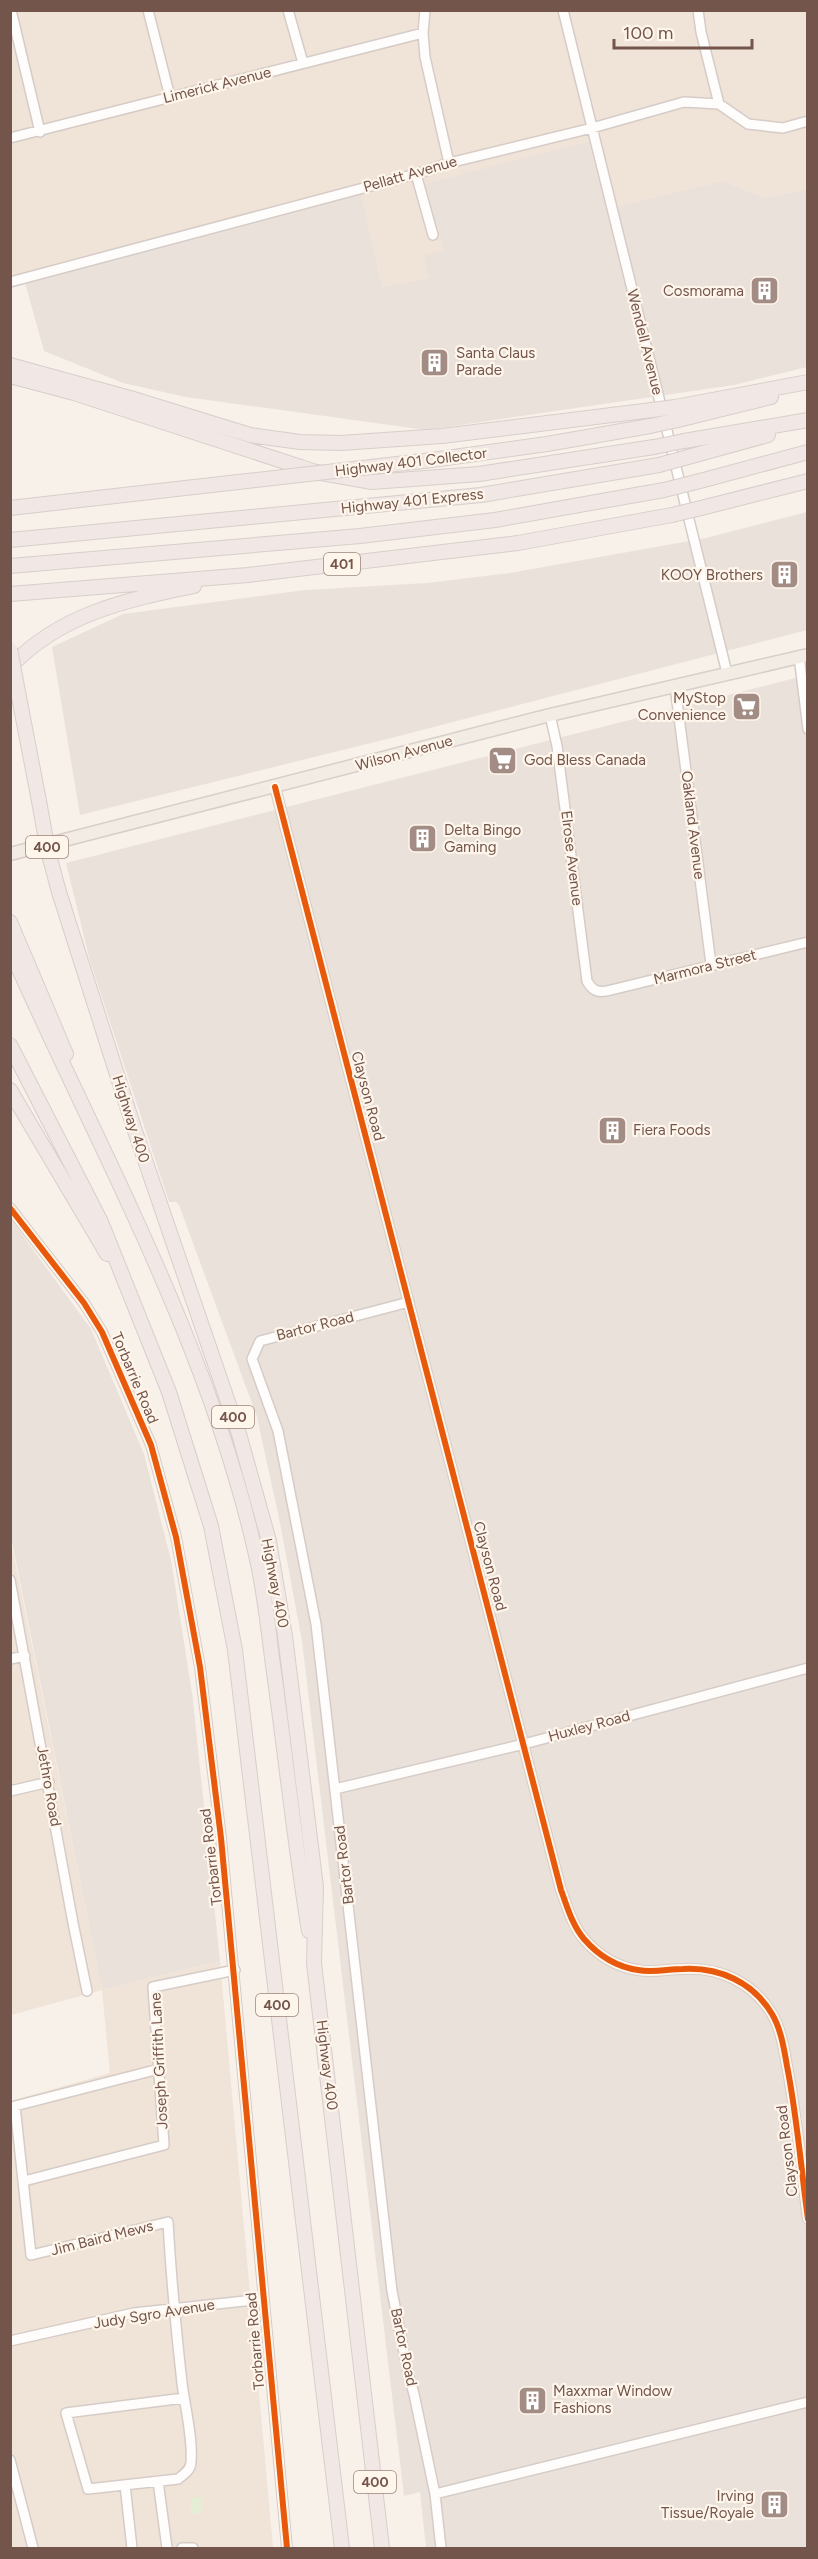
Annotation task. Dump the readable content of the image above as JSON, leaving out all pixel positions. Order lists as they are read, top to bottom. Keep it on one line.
{"streets":{"highway":["Highway 401 Collector","Highway 401 Express","401","400","Highway 400"],"main road":["Wilson Avenue"],"street":["Limerick Avenue","Pellatt Avenue","Wendell Avenue","Oakland Avenue","Elrose Avenue","Marmora Street","Clayson Road","Bartor Road","Torbarrie Road","Huxley Road","Jethro Road","Joseph Griffith Lane","Jim Baird Mews","Judy Sgro Avenue"]},"crossings":[["Pellatt Avenue","Wendell Avenue"],["Wendell Avenue","Wilson Avenue"],["Wilson Avenue","Oakland Avenue"],["Wilson Avenue","Elrose Avenue"],["Wilson Avenue","Clayson Road"],["Oakland Avenue","Marmora Street"],["Elrose Avenue","Marmora Street"],["Clayson Road","Bartor Road"],["Clayson Road","Huxley Road"],["Bartor Road","Huxley Road"],["Torbarrie Road","Joseph Griffith Lane"],["Torbarrie Road","Judy Sgro Avenue"],["Joseph Griffith Lane","Jim Baird Mews"],["Jim Baird Mews","Judy Sgro Avenue"]],"places":{"building":["Cosmorama","Santa Claus Parade","KOOY Brothers","Delta Bingo Gaming","Fiera Foods","Maxxmar Window Fashions","Irving Tissue/Royale"],"supermarket":["MyStop Convenience","God Bless Canada"]},"scale_bar":"100 m"}
